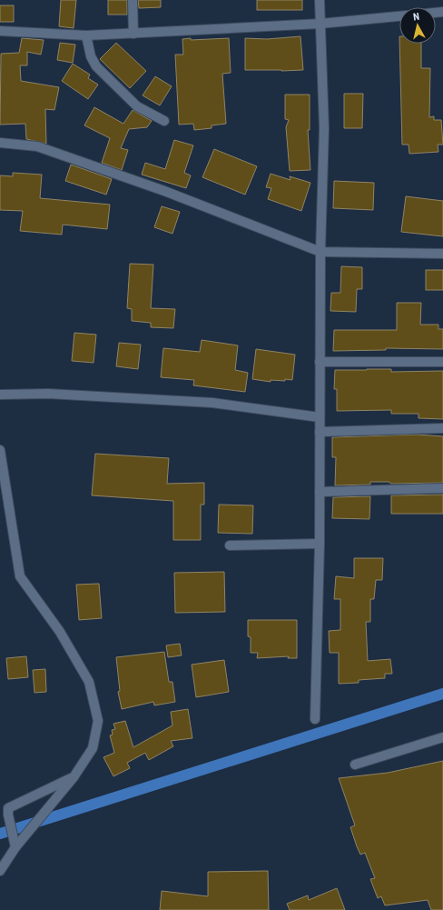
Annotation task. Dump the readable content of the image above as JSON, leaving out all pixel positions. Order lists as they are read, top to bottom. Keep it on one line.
{"north":"top"}
